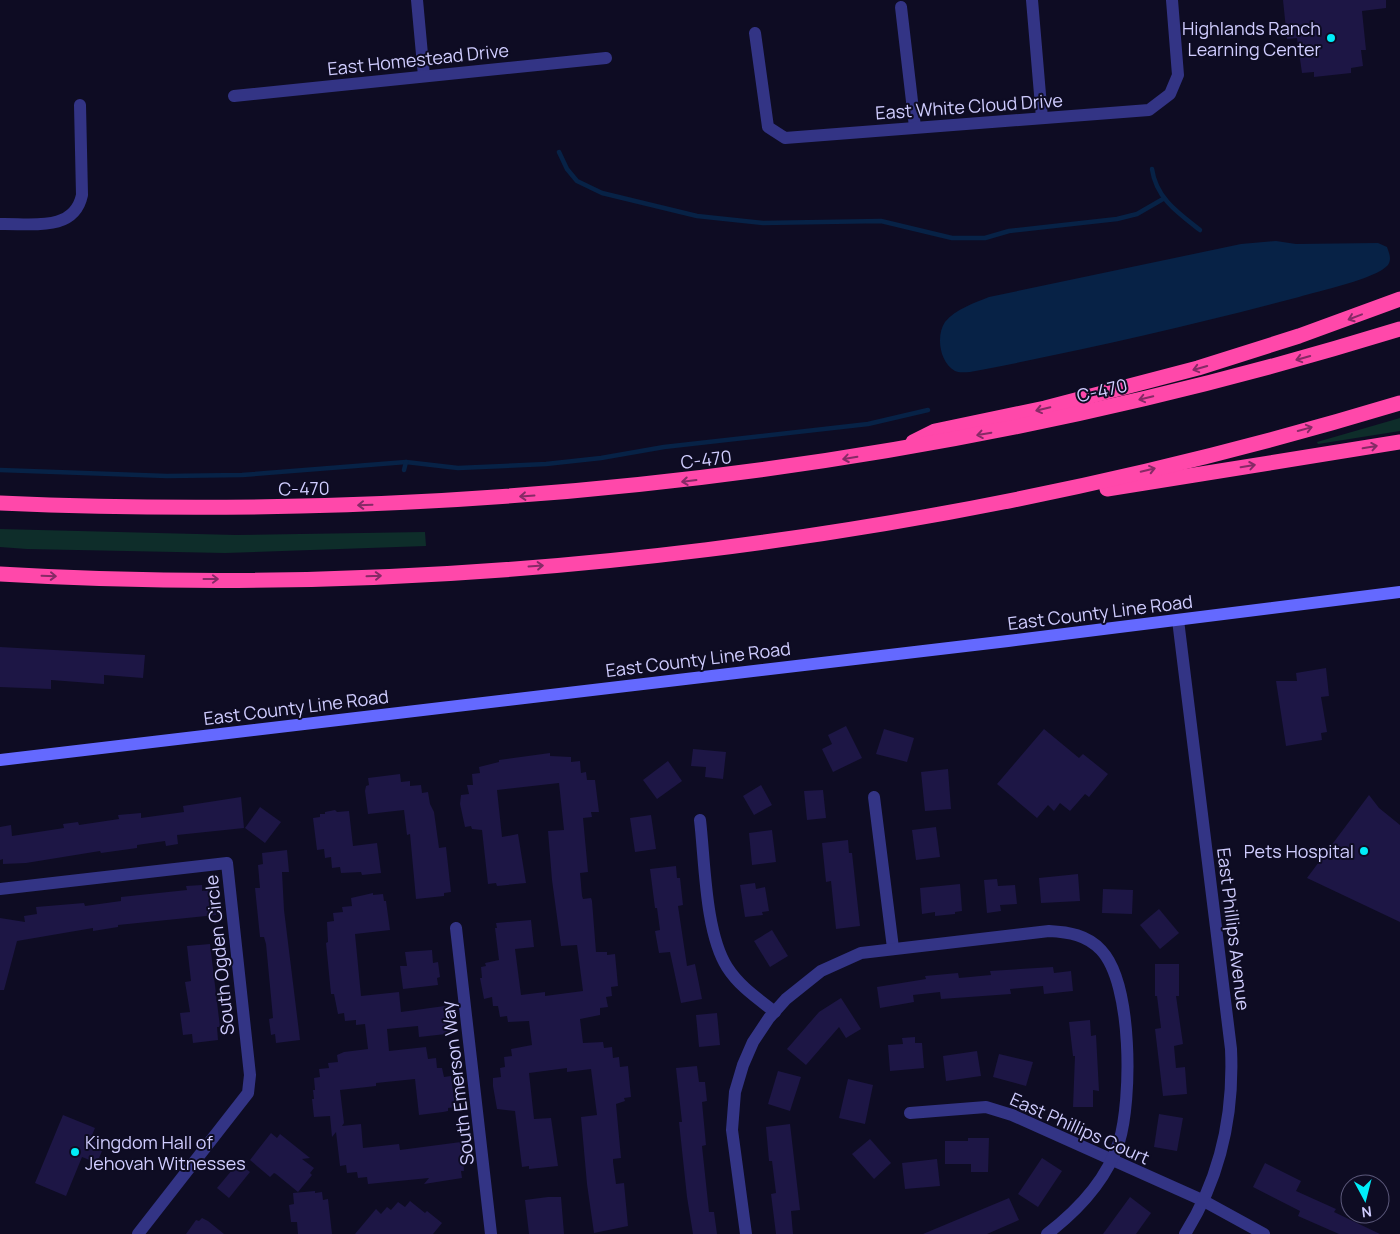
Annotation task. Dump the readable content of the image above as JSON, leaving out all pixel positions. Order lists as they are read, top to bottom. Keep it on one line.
{"streets":{"highway":["C-470"],"main road":["East County Line Road"],"street":["East Homestead Drive","East White Cloud Drive","East Phillips Avenue","South Ogden Circle","South Emerson Way","East Phillips Court"]},"crossings":[["East County Line Road","East Phillips Avenue"],["East Phillips Avenue","East Phillips Court"]],"places":["Highlands Ranch Learning Center","Pets Hospital","Kingdom Hall of Jehovah Witnesses"],"north":"bottom"}
